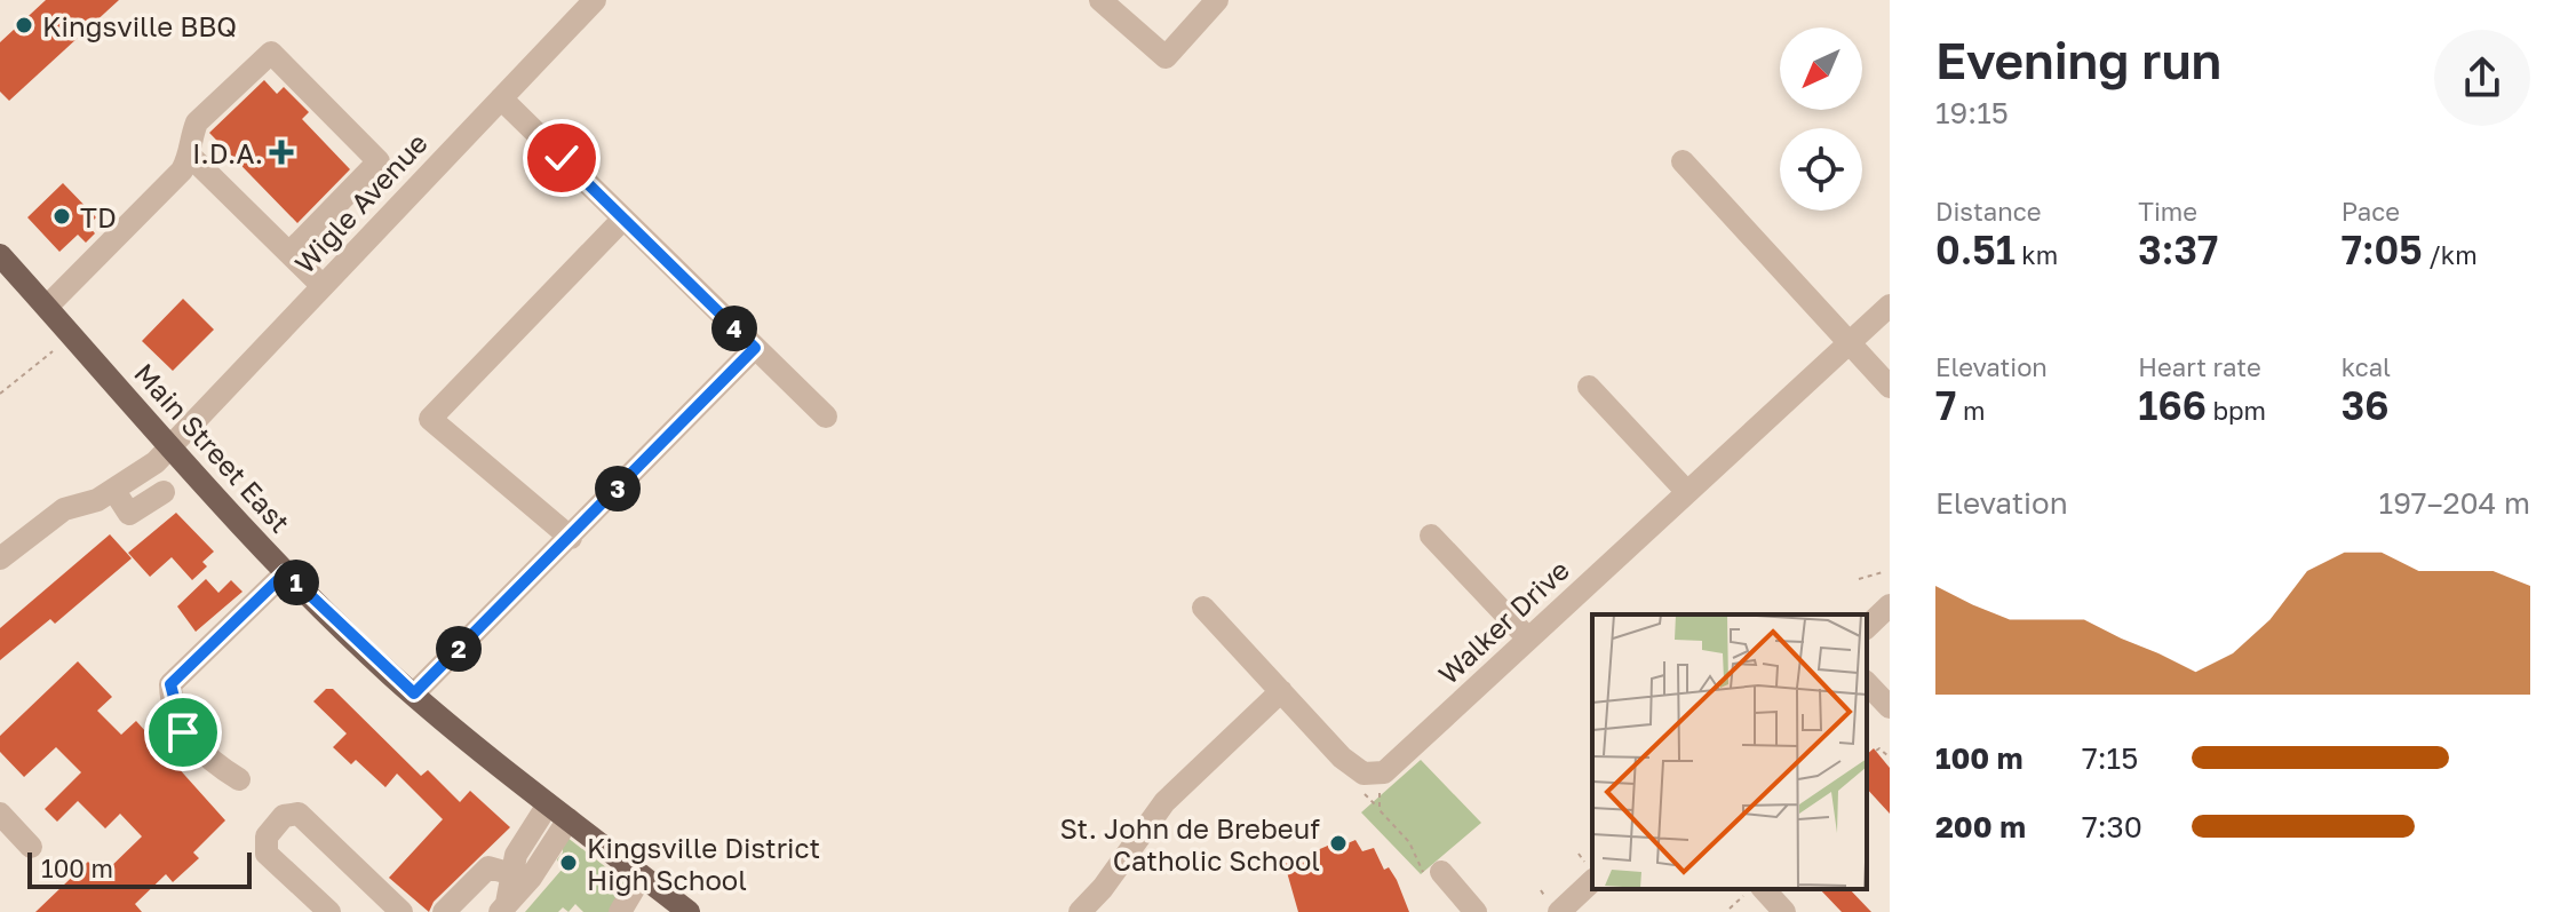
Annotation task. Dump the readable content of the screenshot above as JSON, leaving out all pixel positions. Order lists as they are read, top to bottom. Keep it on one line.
{"streets":{"main road":["Main Street East"],"street":["Wigle Avenue","Walker Drive"]},"crossings":[["Wigle Avenue","Main Street East"]],"places":{"other":["Kingsville BBQ","TD","St. John de Brebeuf Catholic School","Kingsville District High School"],"health":["I.D.A."]},"scale_bar":"100 m","north":"bottom left","page":{"heading":["Evening run","19:15"],"stats":[["Distance","0.51 km"],["Time","3:37"],["Pace","7:05 /km"],["Elevation","7 m"],["Heart rate","166 bpm"],["kcal","36"]],"pins":["4","3","1","2"],"chart":["Elevation","197–204 m"],"list":[{"name":"100 m","note":"7:15"},{"name":"200 m","note":"7:30"}],"scale":"100 m"}}
